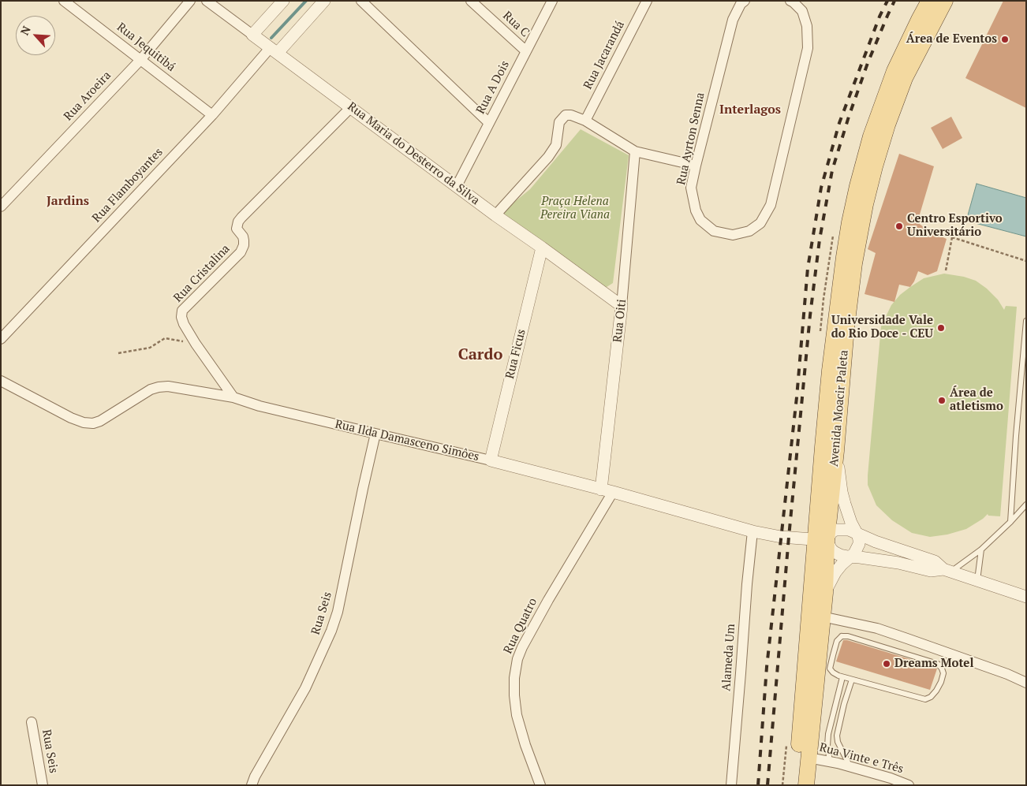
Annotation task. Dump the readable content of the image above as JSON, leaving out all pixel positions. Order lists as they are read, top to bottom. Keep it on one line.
{"streets":{"main road":["Avenida Moacir Paleta"],"street":["Rua C","Rua Jequitibá","Rua Jacarandá","Rua A Dois","Rua Aroeira","Rua Ayrton Senna","Rua Maria do Desterro da Silva","Rua Flamboyantes","Rua Cristalina","Rua Oiti","Rua Ficus","Rua Ilda Damasceno Simôes","Rua Seis","Rua Quatro","Alameda Um","Rua Vinte e Três"]},"crossings":[["Rua C","Rua A Dois"],["Rua Jequitibá","Rua Aroeira"],["Rua Jequitibá","Rua Flamboyantes"],["Rua A Dois","Rua Maria do Desterro da Silva"],["Rua Maria do Desterro da Silva","Rua Flamboyantes"],["Rua Maria do Desterro da Silva","Rua Cristalina"],["Rua Maria do Desterro da Silva","Rua Oiti"],["Rua Maria do Desterro da Silva","Rua Ficus"],["Rua Cristalina","Rua Ilda Damasceno Simôes"],["Rua Oiti","Rua Ilda Damasceno Simôes"],["Rua Oiti","Rua Quatro"],["Rua Ficus","Rua Ilda Damasceno Simôes"],["Avenida Moacir Paleta","Rua Ilda Damasceno Simôes"],["Avenida Moacir Paleta","Rua Vinte e Três"],["Rua Ilda Damasceno Simôes","Rua Seis"],["Rua Ilda Damasceno Simôes","Rua Quatro"],["Rua Ilda Damasceno Simôes","Alameda Um"]],"districts":["Interlagos","Jardins","Cardo"],"parks":["Praça Helena Pereira Viana"],"places":["Área de Eventos","Centro Esportivo Universitário","Universidade Vale do Rio Doce - CEU","Área de atletismo","Dreams Motel"],"north":"top left"}
